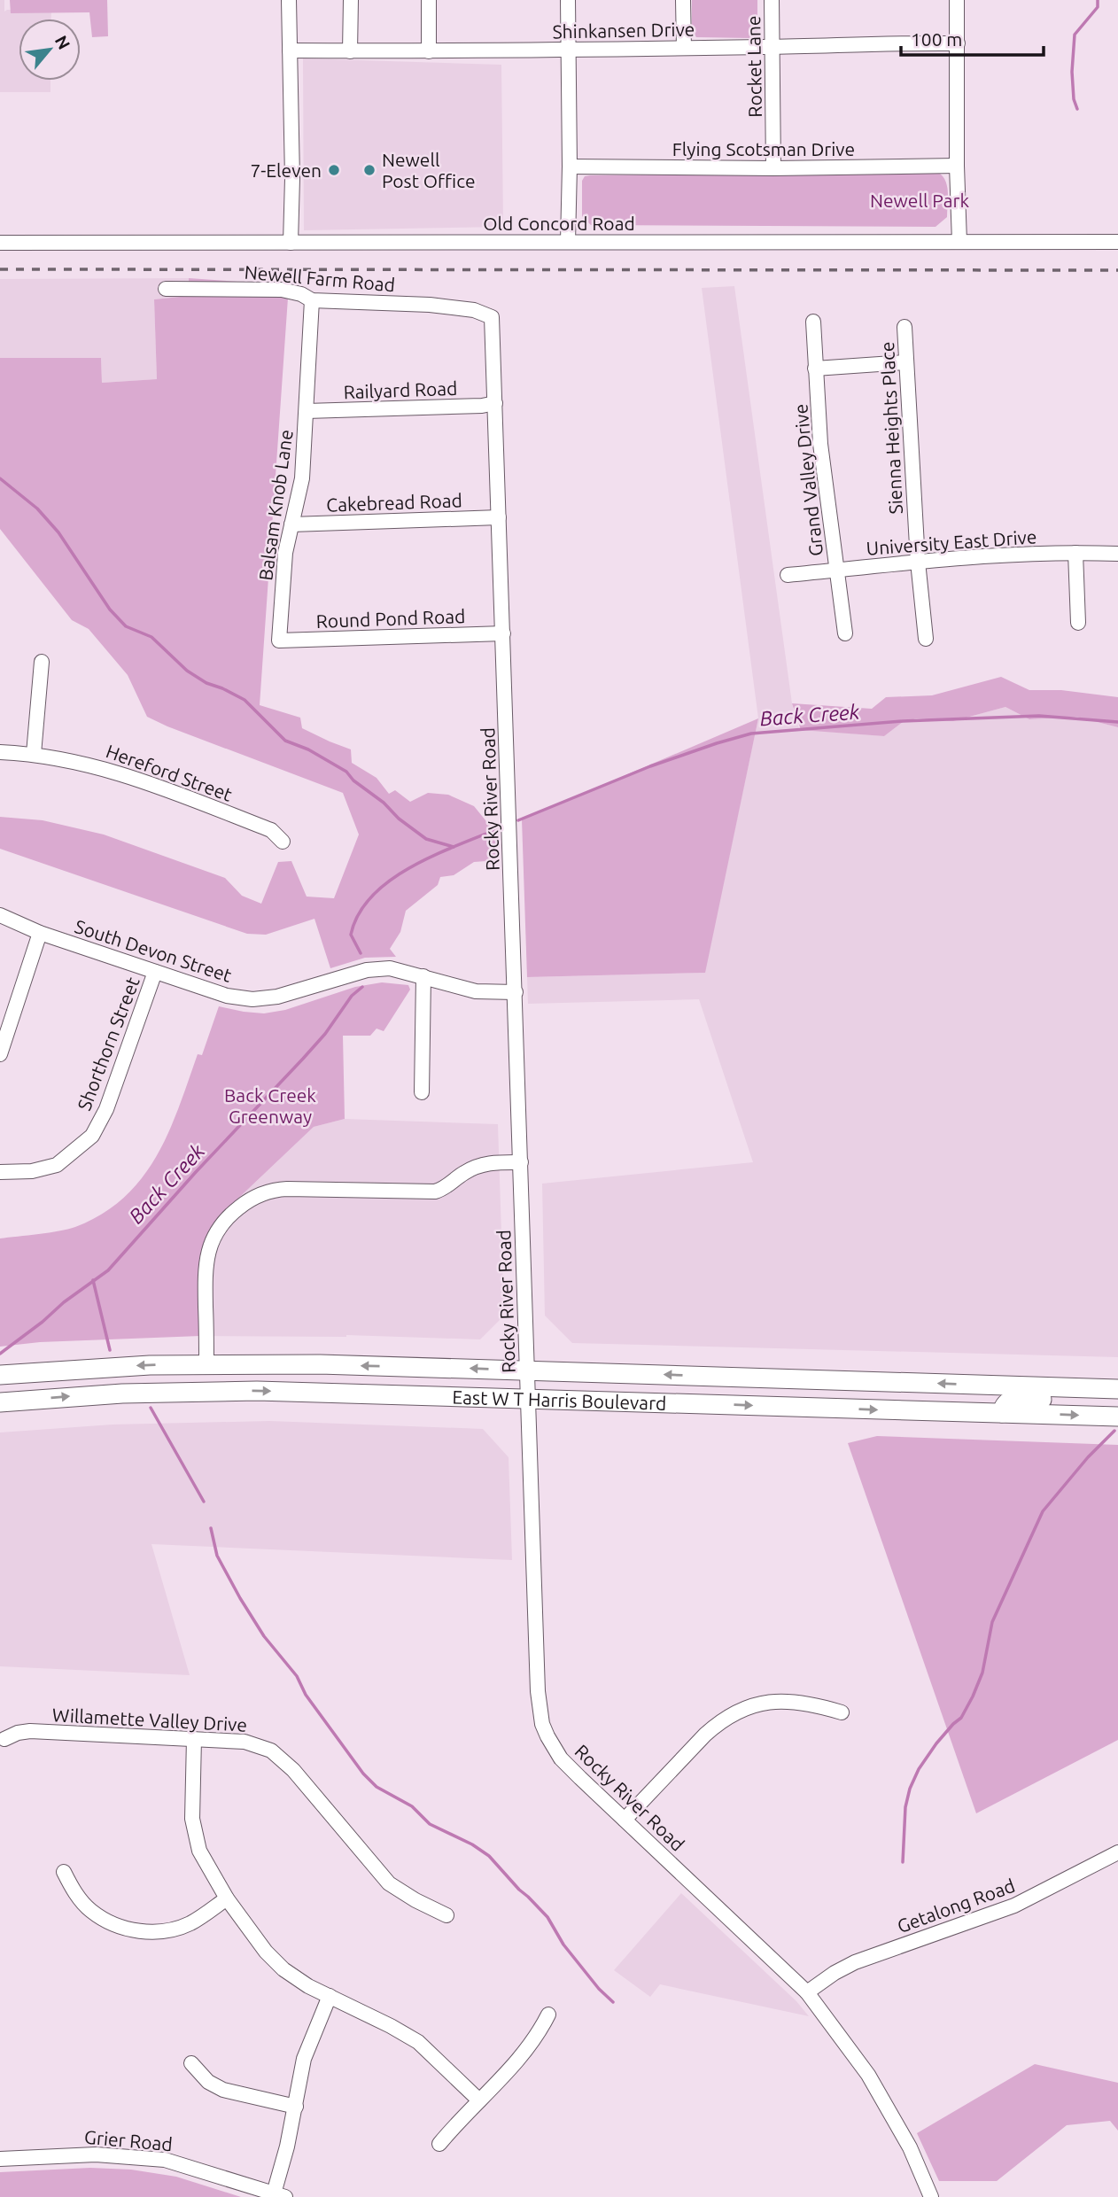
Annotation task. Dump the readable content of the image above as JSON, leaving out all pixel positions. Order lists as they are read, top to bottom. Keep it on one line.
{"streets":{"main road":["East W T Harris Boulevard"],"street":["Shinkansen Drive","Rocket Lane","Flying Scotsman Drive","Old Concord Road","Newell Farm Road","Railyard Road","Sienna Heights Place","Grand Valley Drive","Cakebread Road","Balsam Knob Lane","University East Drive","Round Pond Road","Hereford Street","Rocky River Road","South Devon Street","Shorthorn Street","Willamette Valley Drive","Getalong Road","Grier Road"]},"crossings":[["Shinkansen Drive","Rocket Lane"],["Rocket Lane","Flying Scotsman Drive"],["Newell Farm Road","Balsam Knob Lane"],["Newell Farm Road","Rocky River Road"],["Railyard Road","Balsam Knob Lane"],["Railyard Road","Rocky River Road"],["Sienna Heights Place","University East Drive"],["Grand Valley Drive","University East Drive"],["Cakebread Road","Balsam Knob Lane"],["Cakebread Road","Rocky River Road"],["Balsam Knob Lane","Round Pond Road"],["Round Pond Road","Rocky River Road"],["Rocky River Road","South Devon Street"],["Rocky River Road","East W T Harris Boulevard"],["Rocky River Road","Getalong Road"],["South Devon Street","Shorthorn Street"]],"water":["Back Creek"],"parks":["Newell Park","Back Creek Greenway"],"places":["7-Eleven","Newell Post Office"],"scale_bar":"100 m","north":"top right"}
